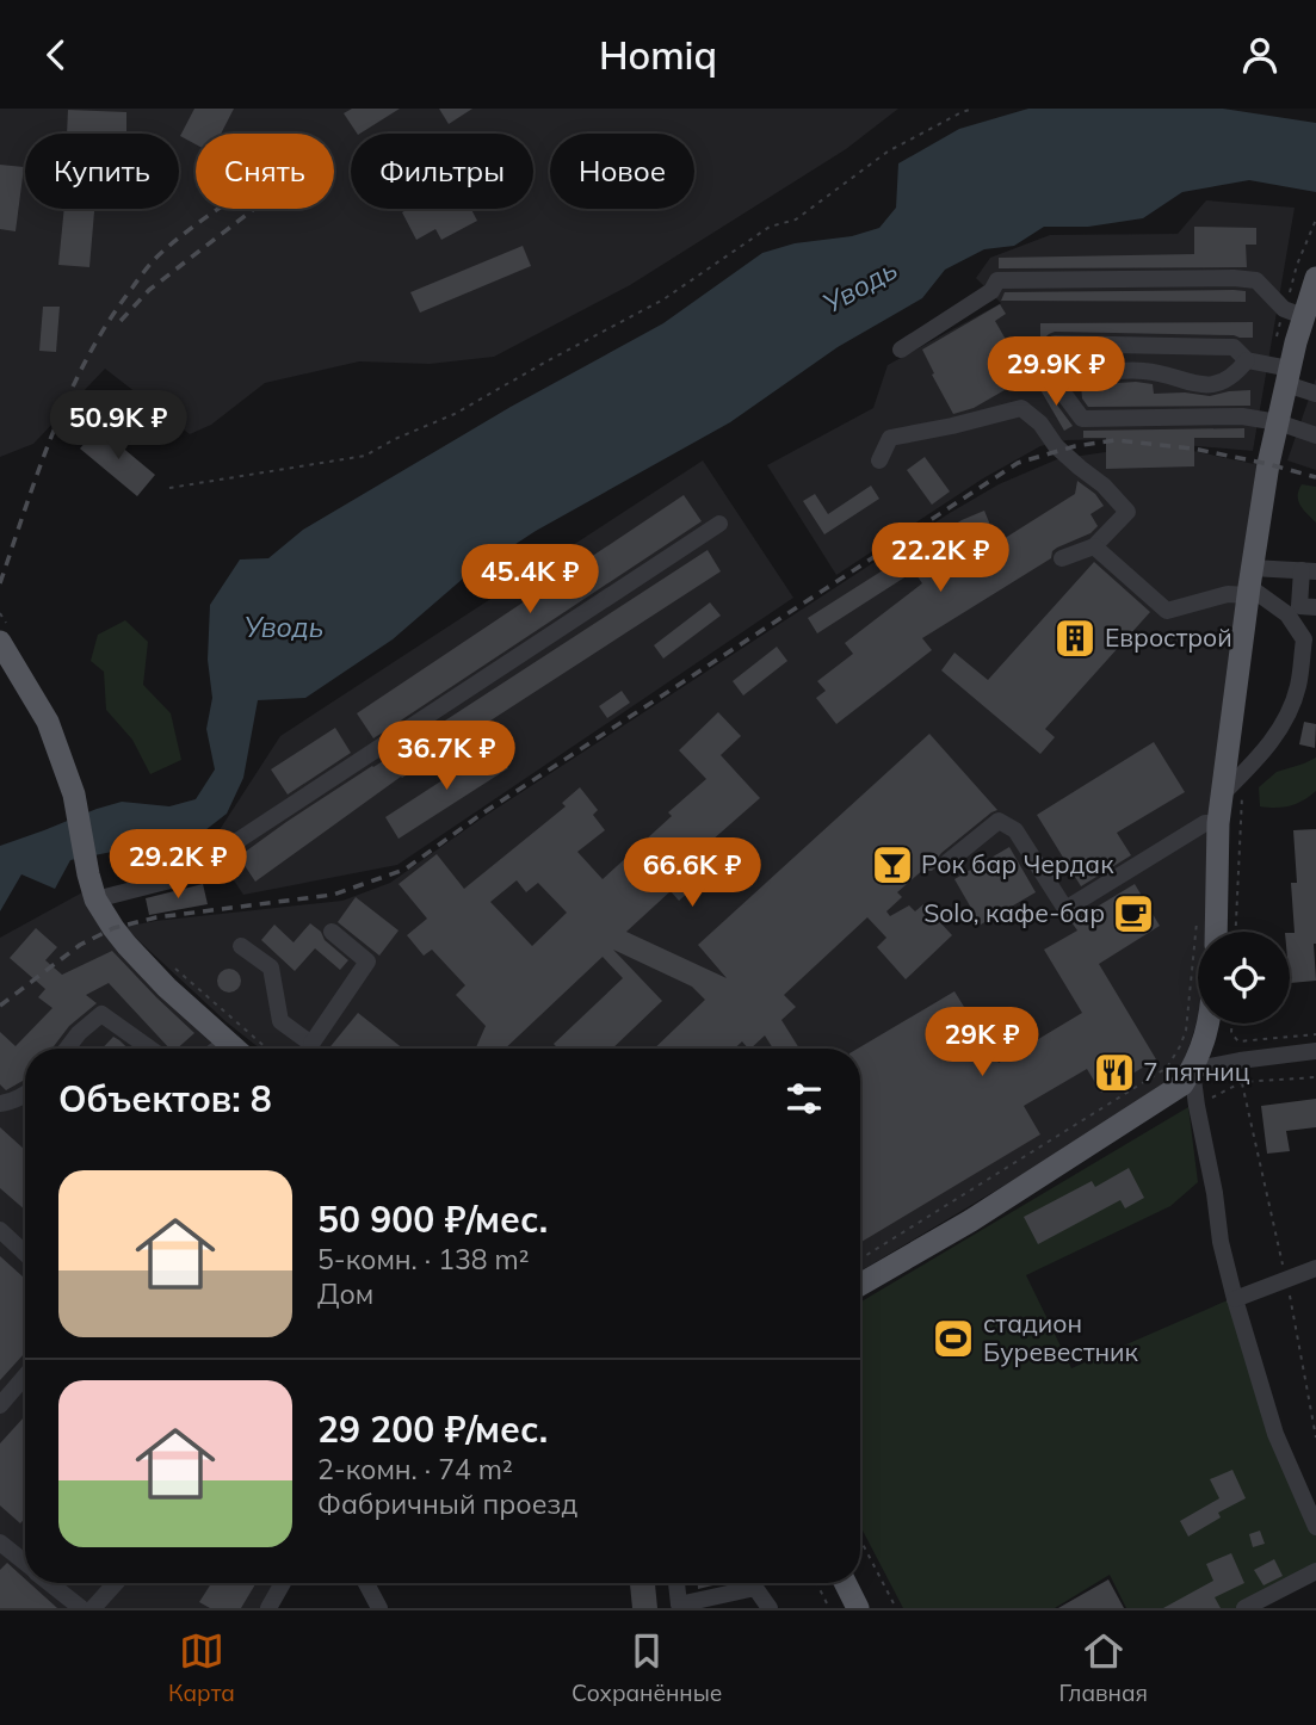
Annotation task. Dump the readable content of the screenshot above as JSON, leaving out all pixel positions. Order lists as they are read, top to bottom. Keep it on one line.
{"water":["Уводь"],"places":{"building":["Еврострой"],"bar":["Рок бар Чердак"],"cafe":["Solo, кафе-бар"],"restaurant":["7 пятниц"],"sports":["стадион Буревестник"]},"page":{"header":"Homiq","chip":["Купить","Снять","Фильтры","Новое"],"price":["29.9K ₽","50.9K ₽","22.2K ₽","45.4K ₽","36.7K ₽","29.2K ₽","66.6K ₽","29K ₽"],"heading":"Объектов: 8","list":[{"name":"50 900 ₽/мес.","note":"5-комн. · 138 m² · Дом"},{"name":"29 200 ₽/мес.","note":"2-комн. · 74 m² · Фабричный проезд"}],"tabs":["Карта","Сохранённые","Главная"]}}
